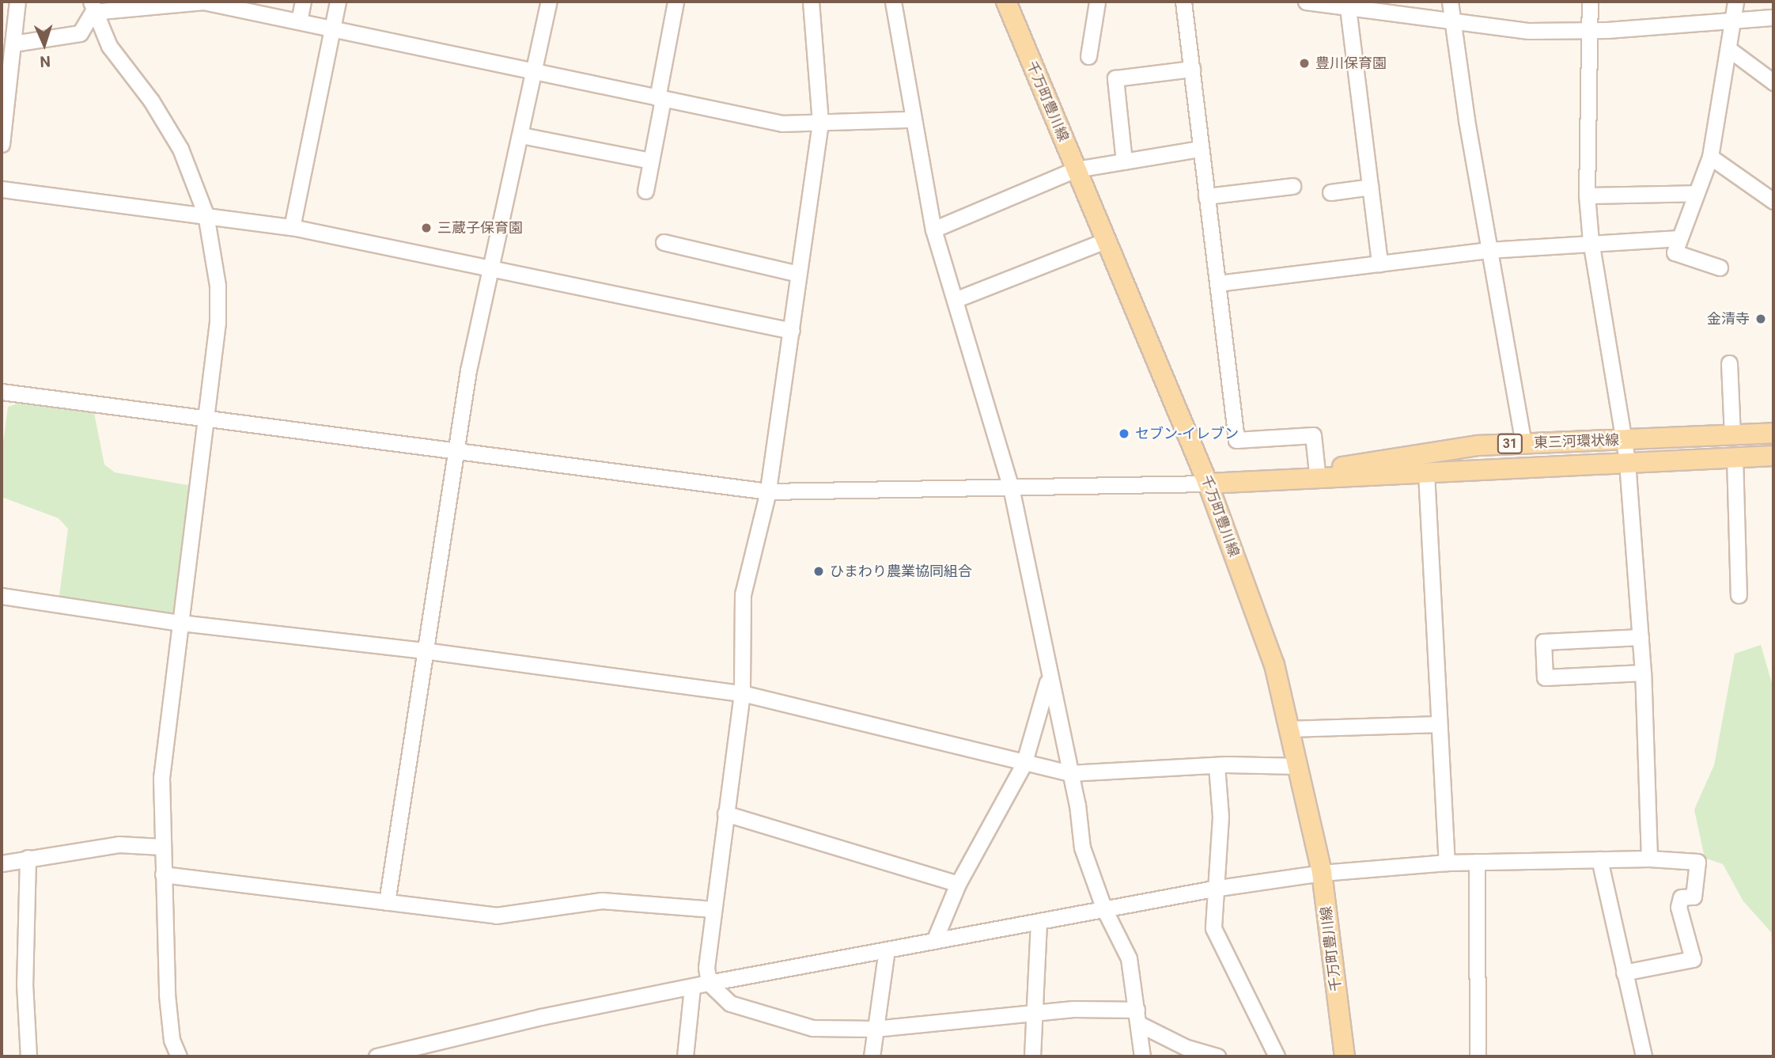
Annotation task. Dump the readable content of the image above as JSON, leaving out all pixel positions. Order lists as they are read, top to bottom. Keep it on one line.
{"streets":{"main road":["千万町豊川線","東三河環状線","31"]},"crossings":[["千万町豊川線","東三河環状線"]],"places":["豊川保育園","三蔵子保育園","金清寺","セブン-イレブン","ひまわり農業協同組合"],"north":"bottom"}
